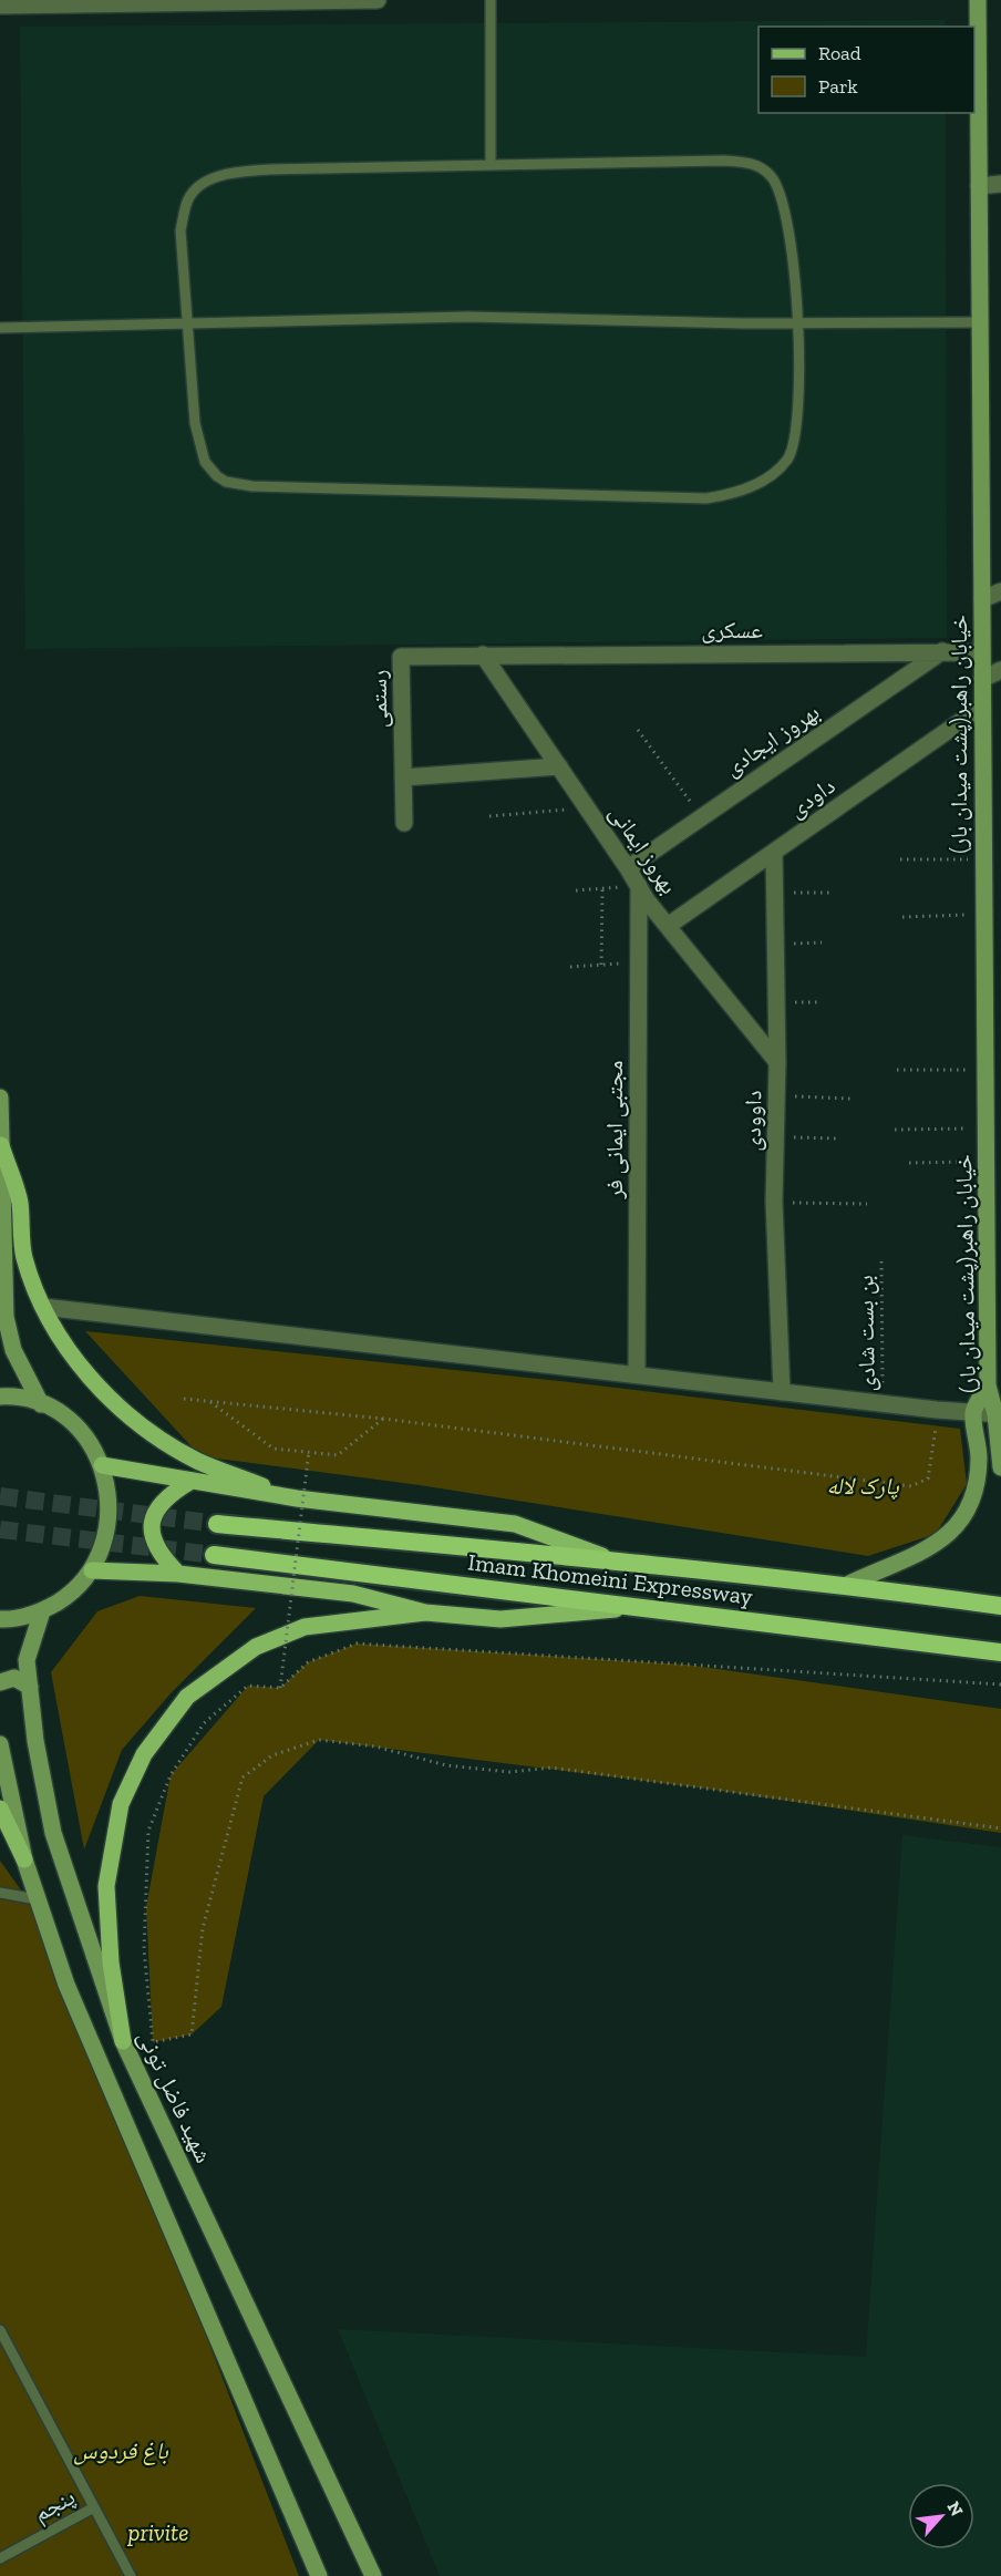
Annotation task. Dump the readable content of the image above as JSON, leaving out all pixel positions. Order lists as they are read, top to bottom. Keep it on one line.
{"streets":{"highway":["Imam Khomeini Expressway"],"main road":["خیابان راهبر(پشت میدان بار)","شهید فاضل تونی"],"street":["عسکری","رستمی","بهروز ایجادی","داودی","بهروز ایمانی","داوودی","مجتبی ایمانی فر"],"lane":["پنجم"],"path":["بن بست شادی"]},"crossings":[["عسکری","رستمی"],["عسکری","خیابان راهبر(پشت میدان بار)"],["عسکری","بهروز ایجادی"],["عسکری","بهروز ایمانی"],["رستمی","بهروز ایمانی"],["خیابان راهبر(پشت میدان بار)","داودی"],["بهروز ایجادی","بهروز ایمانی"],["داودی","بهروز ایمانی"],["داودی","داوودی"],["بهروز ایمانی","داوودی"],["بهروز ایمانی","مجتبی ایمانی فر"]],"parks":["پارک لاله","باغ فردوس","privite"],"legend":["Road","Park"],"north":"top right"}
